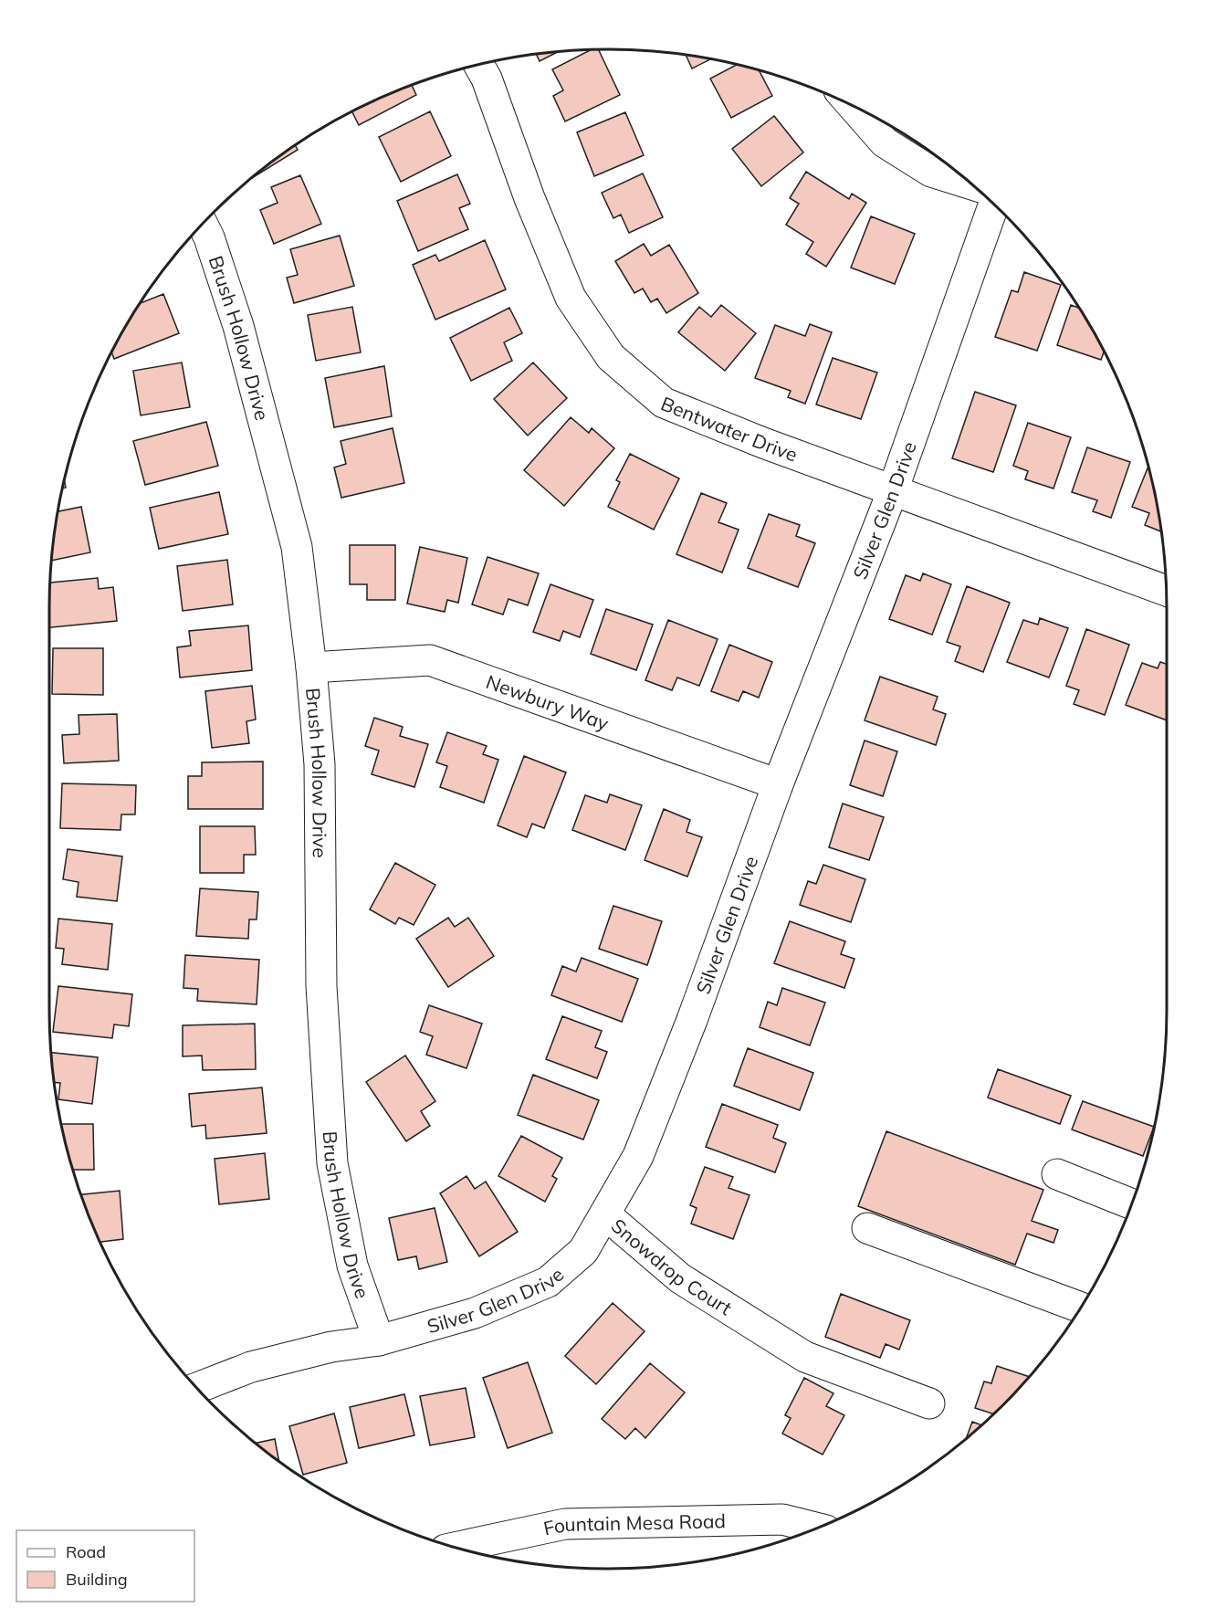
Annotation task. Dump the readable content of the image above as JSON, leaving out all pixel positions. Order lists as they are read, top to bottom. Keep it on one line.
{"streets":{"street":["Brush Hollow Drive","Bentwater Drive","Silver Glen Drive","Newbury Way","Snowdrop Court","Fountain Mesa Road"]},"crossings":[["Brush Hollow Drive","Silver Glen Drive"],["Brush Hollow Drive","Newbury Way"],["Bentwater Drive","Silver Glen Drive"],["Silver Glen Drive","Newbury Way"],["Silver Glen Drive","Snowdrop Court"]],"legend":["Road","Building"]}
